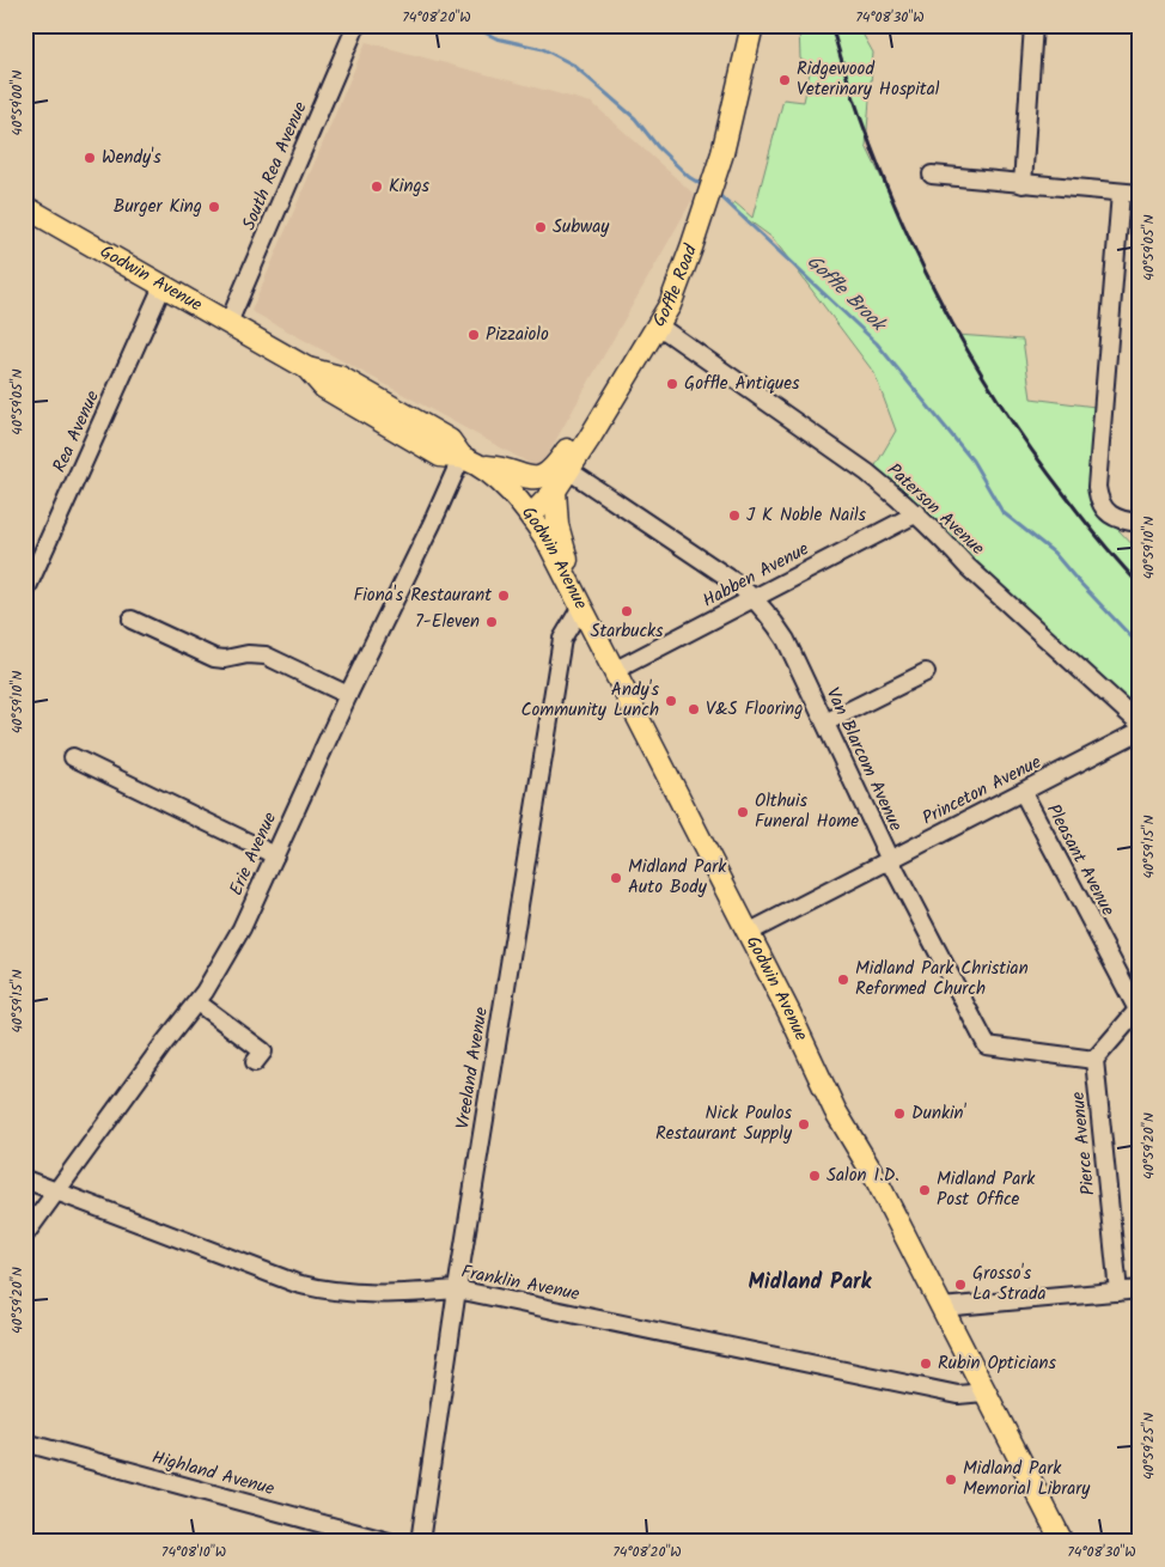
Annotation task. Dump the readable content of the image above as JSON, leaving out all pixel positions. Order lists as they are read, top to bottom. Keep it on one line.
{"streets":{"main road":["Godwin Avenue","Goffle Road"],"street":["South Rea Avenue","Rea Avenue","Paterson Avenue","Habben Avenue","Van Blarcom Avenue","Princeton Avenue","Erie Avenue","Pleasant Avenue","Vreeland Avenue","Pierce Avenue","Franklin Avenue","Highland Avenue"]},"crossings":[["South Rea Avenue","Godwin Avenue"],["Godwin Avenue","Goffle Road"],["Godwin Avenue","Rea Avenue"],["Godwin Avenue","Habben Avenue"],["Godwin Avenue","Princeton Avenue"],["Godwin Avenue","Erie Avenue"],["Godwin Avenue","Vreeland Avenue"],["Godwin Avenue","Franklin Avenue"],["Goffle Road","Paterson Avenue"],["Goffle Road","Van Blarcom Avenue"],["Paterson Avenue","Habben Avenue"],["Habben Avenue","Van Blarcom Avenue"],["Van Blarcom Avenue","Princeton Avenue"],["Van Blarcom Avenue","Pierce Avenue"],["Princeton Avenue","Pleasant Avenue"],["Erie Avenue","Franklin Avenue"],["Vreeland Avenue","Franklin Avenue"]],"districts":["Midland Park"],"water":["Goffle Brook"],"places":["Ridgewood Veterinary Hospital","Wendy's","Kings","Burger King","Subway","Pizzaiolo","Goffle Antiques","J K Noble Nails","Fiona's Restaurant","Starbucks","7-Eleven","Andy's Community Lunch","V&S Flooring","Olthuis Funeral Home","Midland Park Auto Body","Midland Park Christian Reformed Church","Dunkin'","Nick Poulos Restaurant Supply","Salon I.D.","Midland Park Post Office","Grosso's La Strada","Rubin Opticians","Midland Park Memorial Library"],"coordinates":["74°08'20\"W","74°08'30\"W","40°59'00\"N","40°59'05\"N","40°59'10\"N","40°59'15\"N","40°59'20\"N","40°59'25\"N","74°08'10\"W"]}
